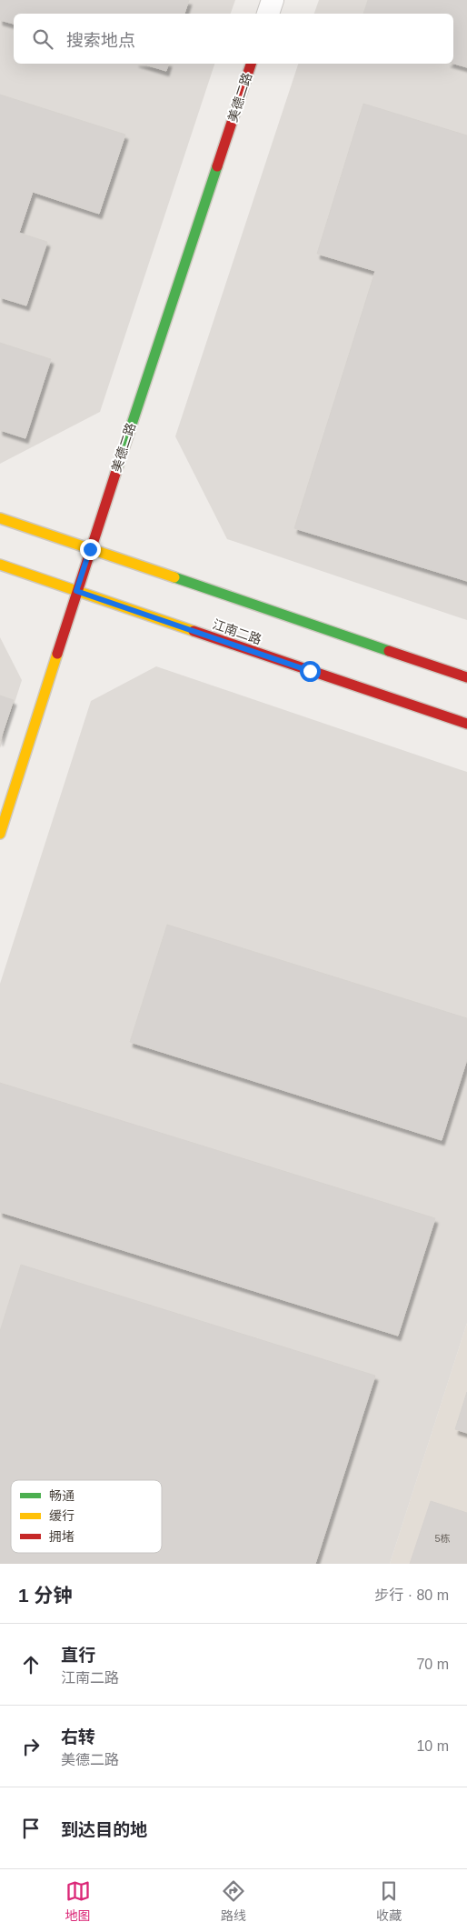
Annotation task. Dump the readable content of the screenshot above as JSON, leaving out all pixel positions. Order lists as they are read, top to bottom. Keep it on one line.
{"streets":{"street":["美德二路","江南二路"]},"crossings":[["美德二路","江南二路"]],"house_numbers":["5栋"],"legend":["畅通","缓行","拥堵"],"page":{"search":"搜索地点","heading":["1 分钟","步行 · 80 m"],"list":[["直行","江南二路","70 m"],["右转","美德二路","10 m"],"到达目的地"],"nav":["地图","路线","收藏"]}}
